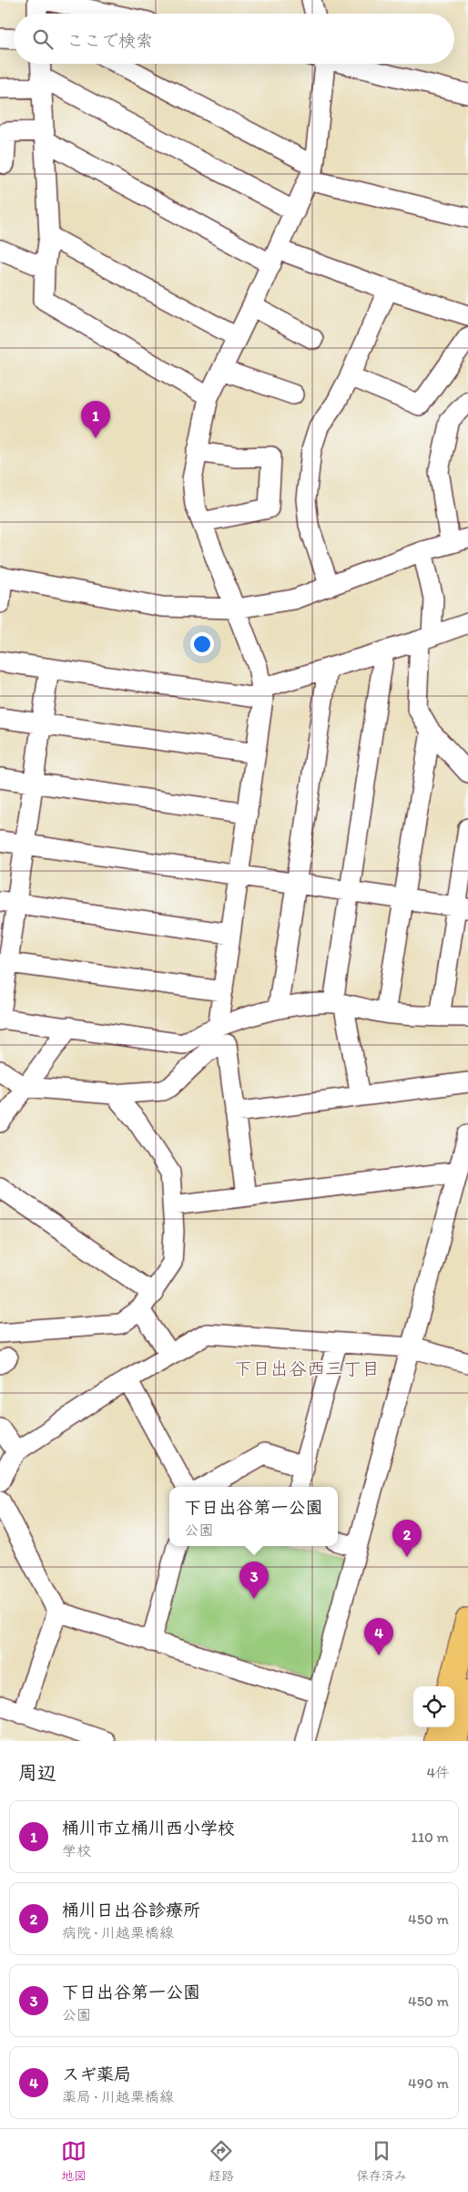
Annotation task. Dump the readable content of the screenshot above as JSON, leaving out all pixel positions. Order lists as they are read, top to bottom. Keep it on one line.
{"districts":["下日出谷西三丁目"],"page":{"search":"ここで検索","pins":["1","2","3","4"],"popup":["下日出谷第一公園","公園"],"heading":["周辺","4件"],"list":[{"mark":"1","name":"桶川市立桶川西小学校","note":"学校","value":"110 m"},{"mark":"2","name":"桶川日出谷診療所","note":"病院 · 川越栗橋線","value":"450 m"},{"mark":"3","name":"下日出谷第一公園","note":"公園","value":"450 m"},{"mark":"4","name":"スギ薬局","note":"薬局 · 川越栗橋線","value":"490 m"}],"nav":["地図","経路","保存済み"]}}
